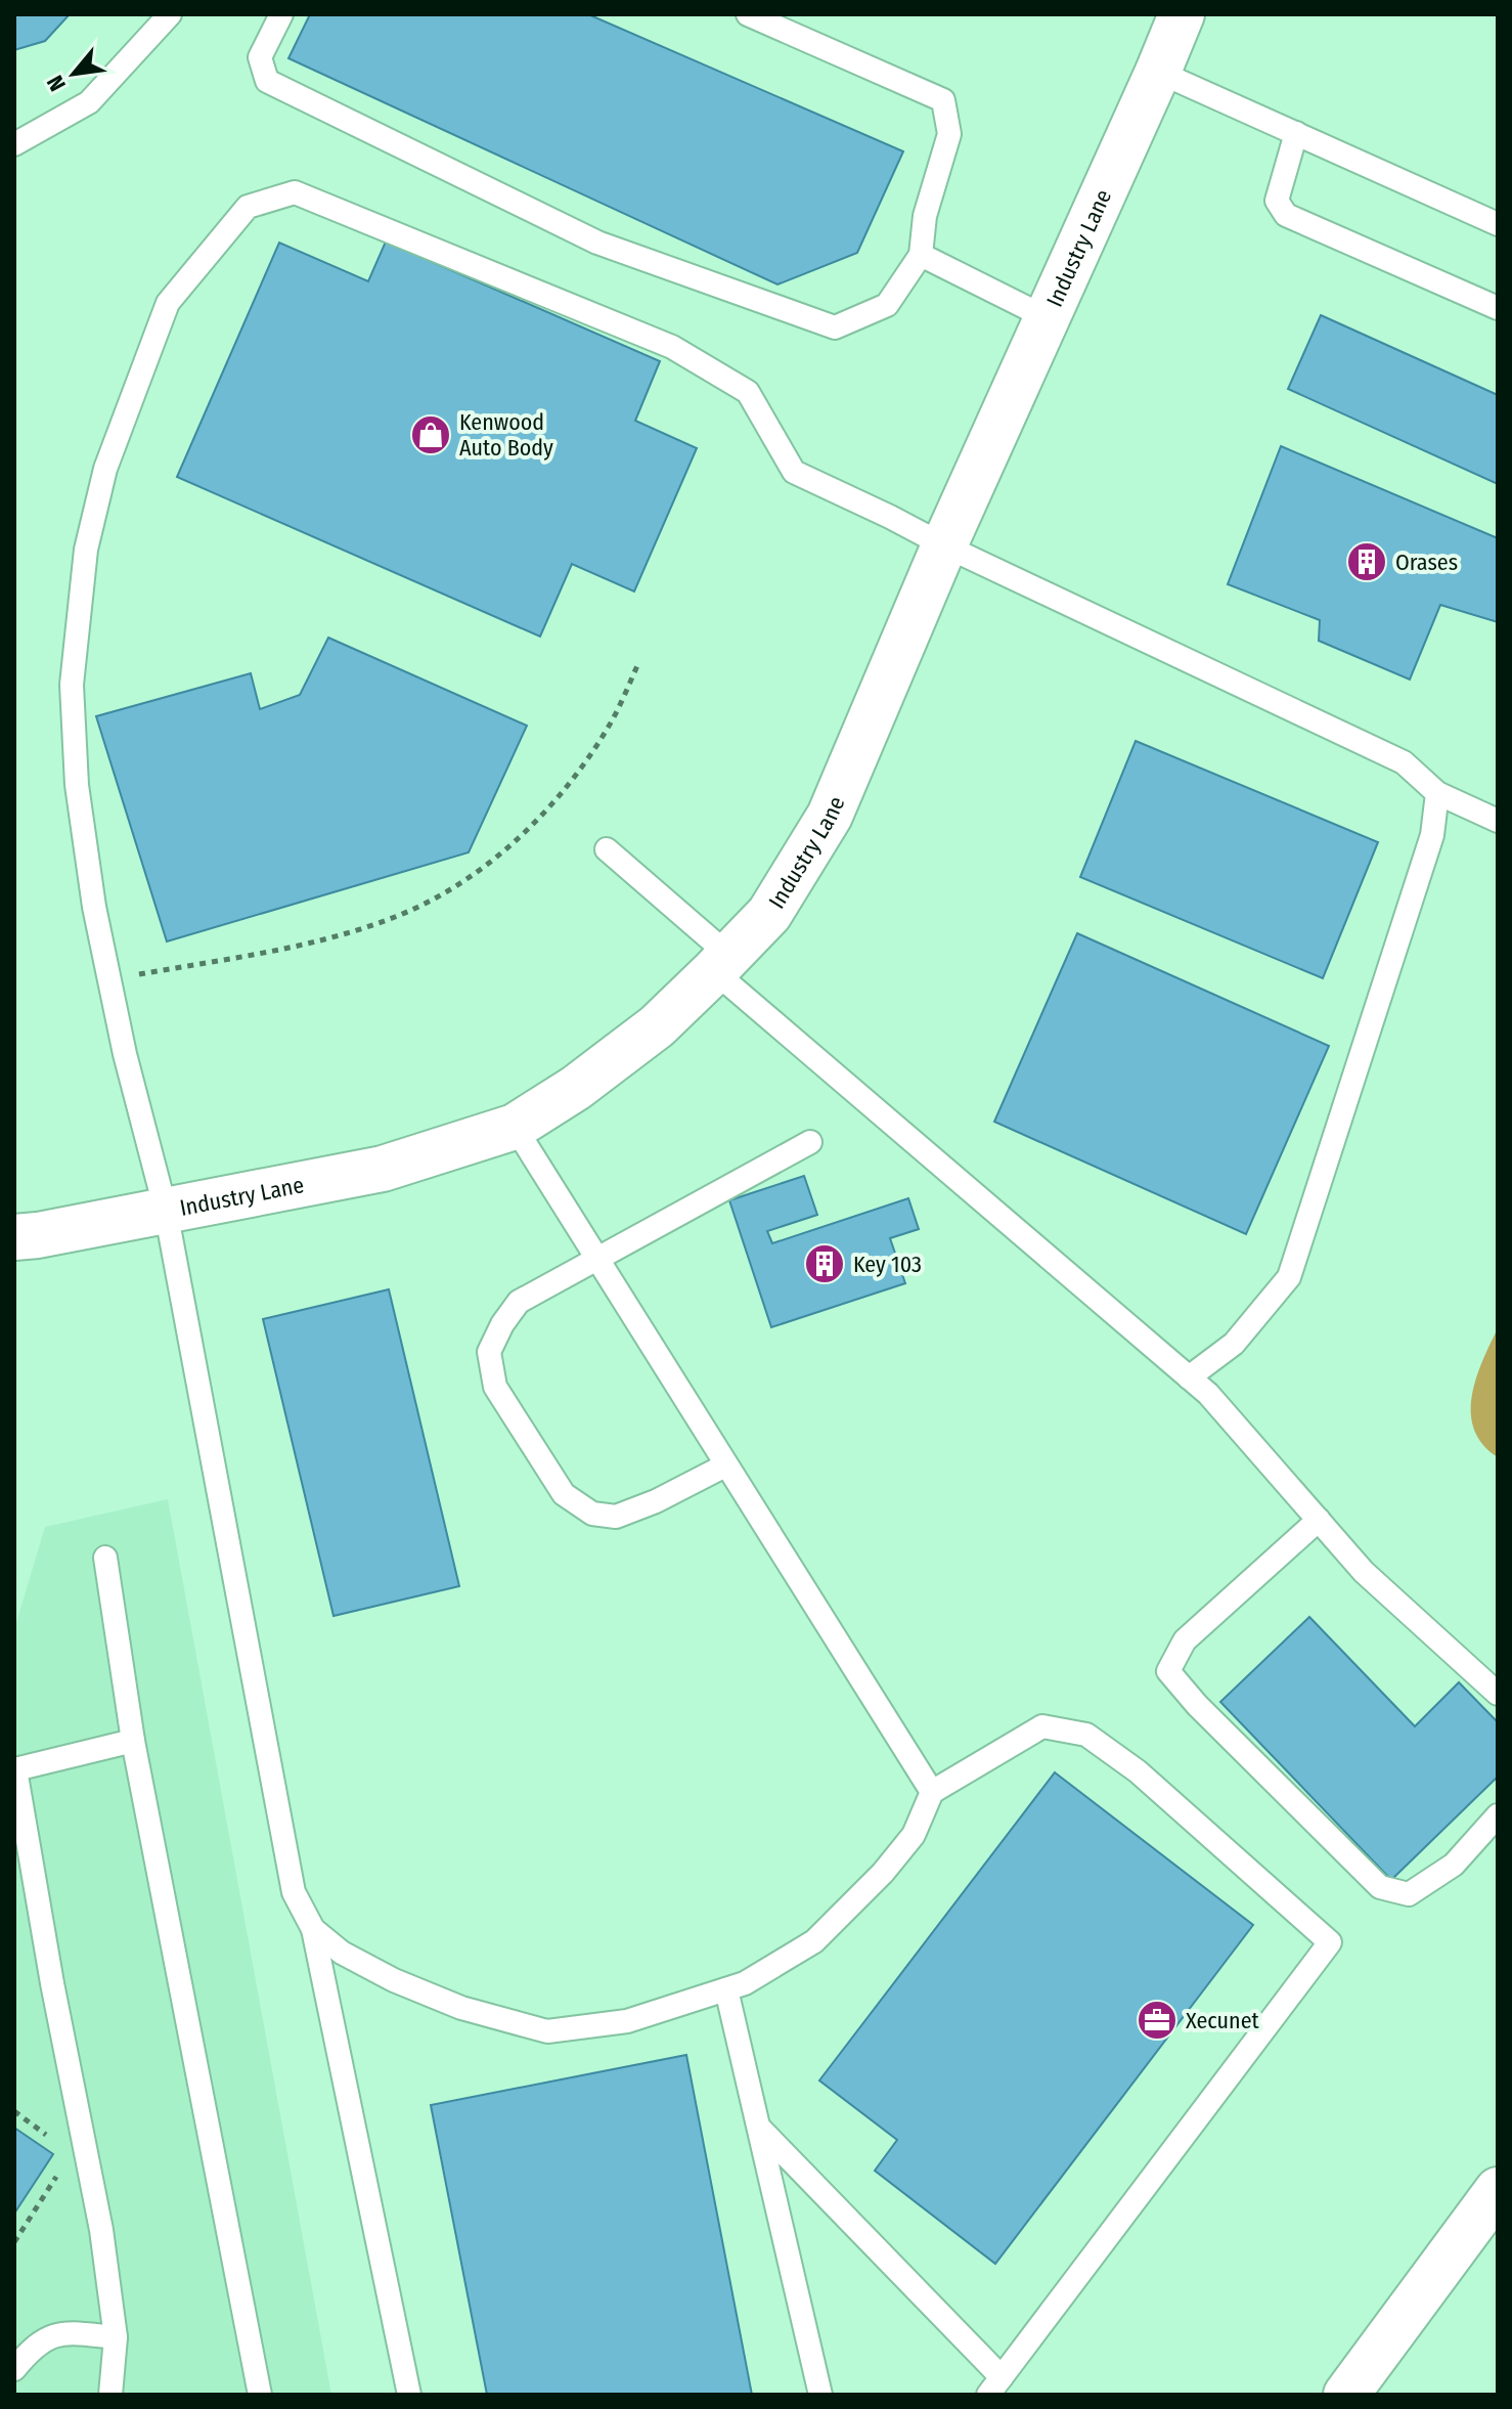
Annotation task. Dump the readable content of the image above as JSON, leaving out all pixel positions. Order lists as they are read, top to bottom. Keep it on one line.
{"streets":{"main road":["Industry Lane"]},"places":{"shop":["Kenwood Auto Body"],"building":["Orases","Key 103"],"office":["Xecunet"]},"north":"bottom left"}
